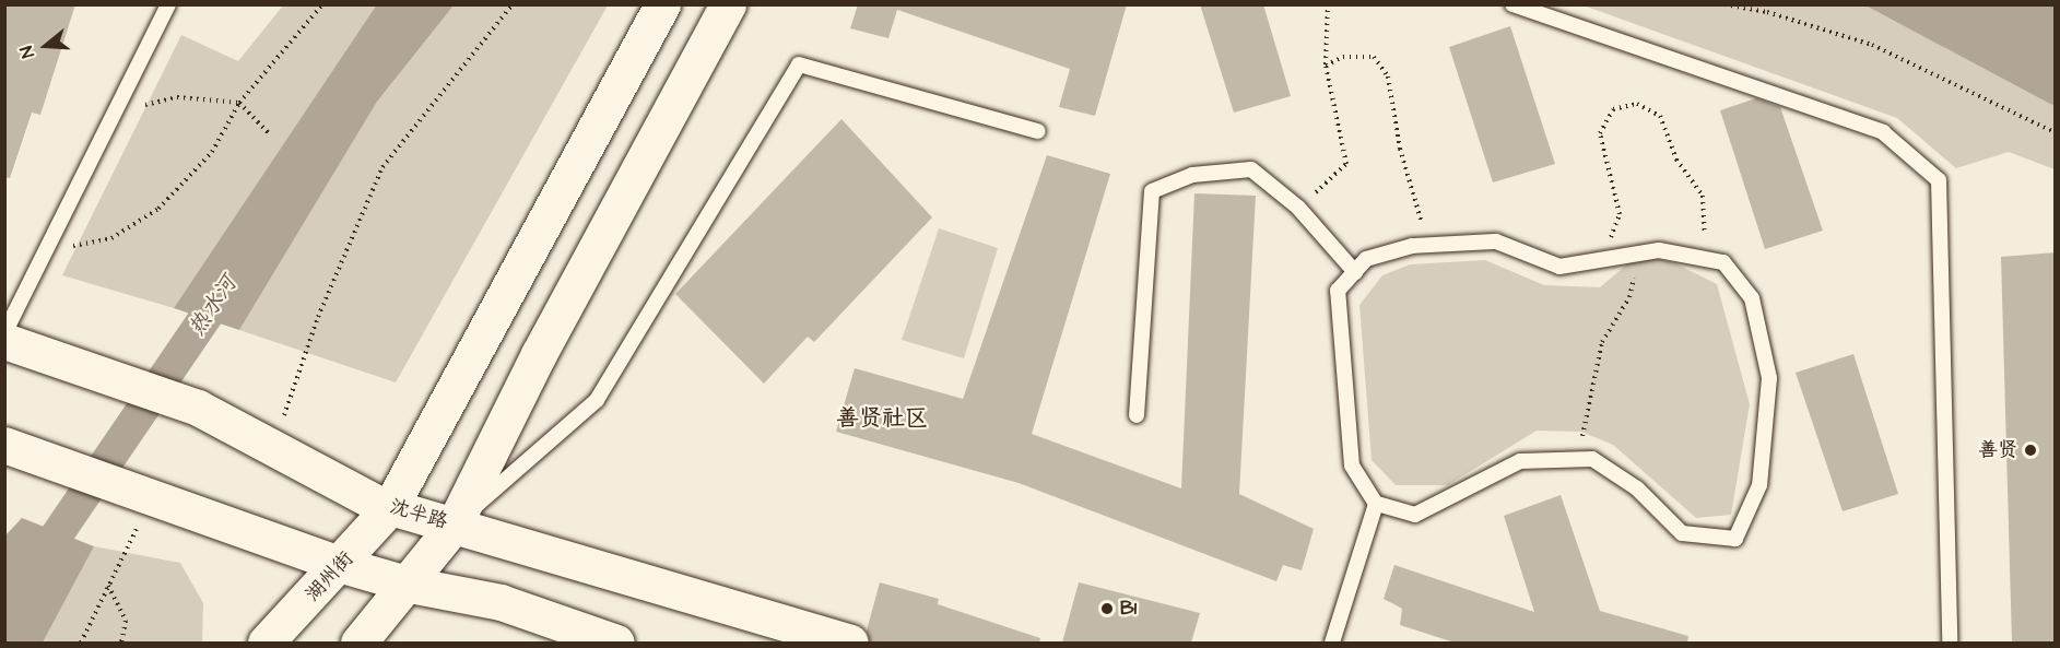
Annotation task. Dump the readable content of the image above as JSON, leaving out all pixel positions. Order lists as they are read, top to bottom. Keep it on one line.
{"streets":{"main road":["沈半路","湖州街"]},"crossings":[["沈半路","湖州街"]],"districts":["善贤社区"],"water":["热水河"],"places":["善贤","B1"],"north":"left"}
